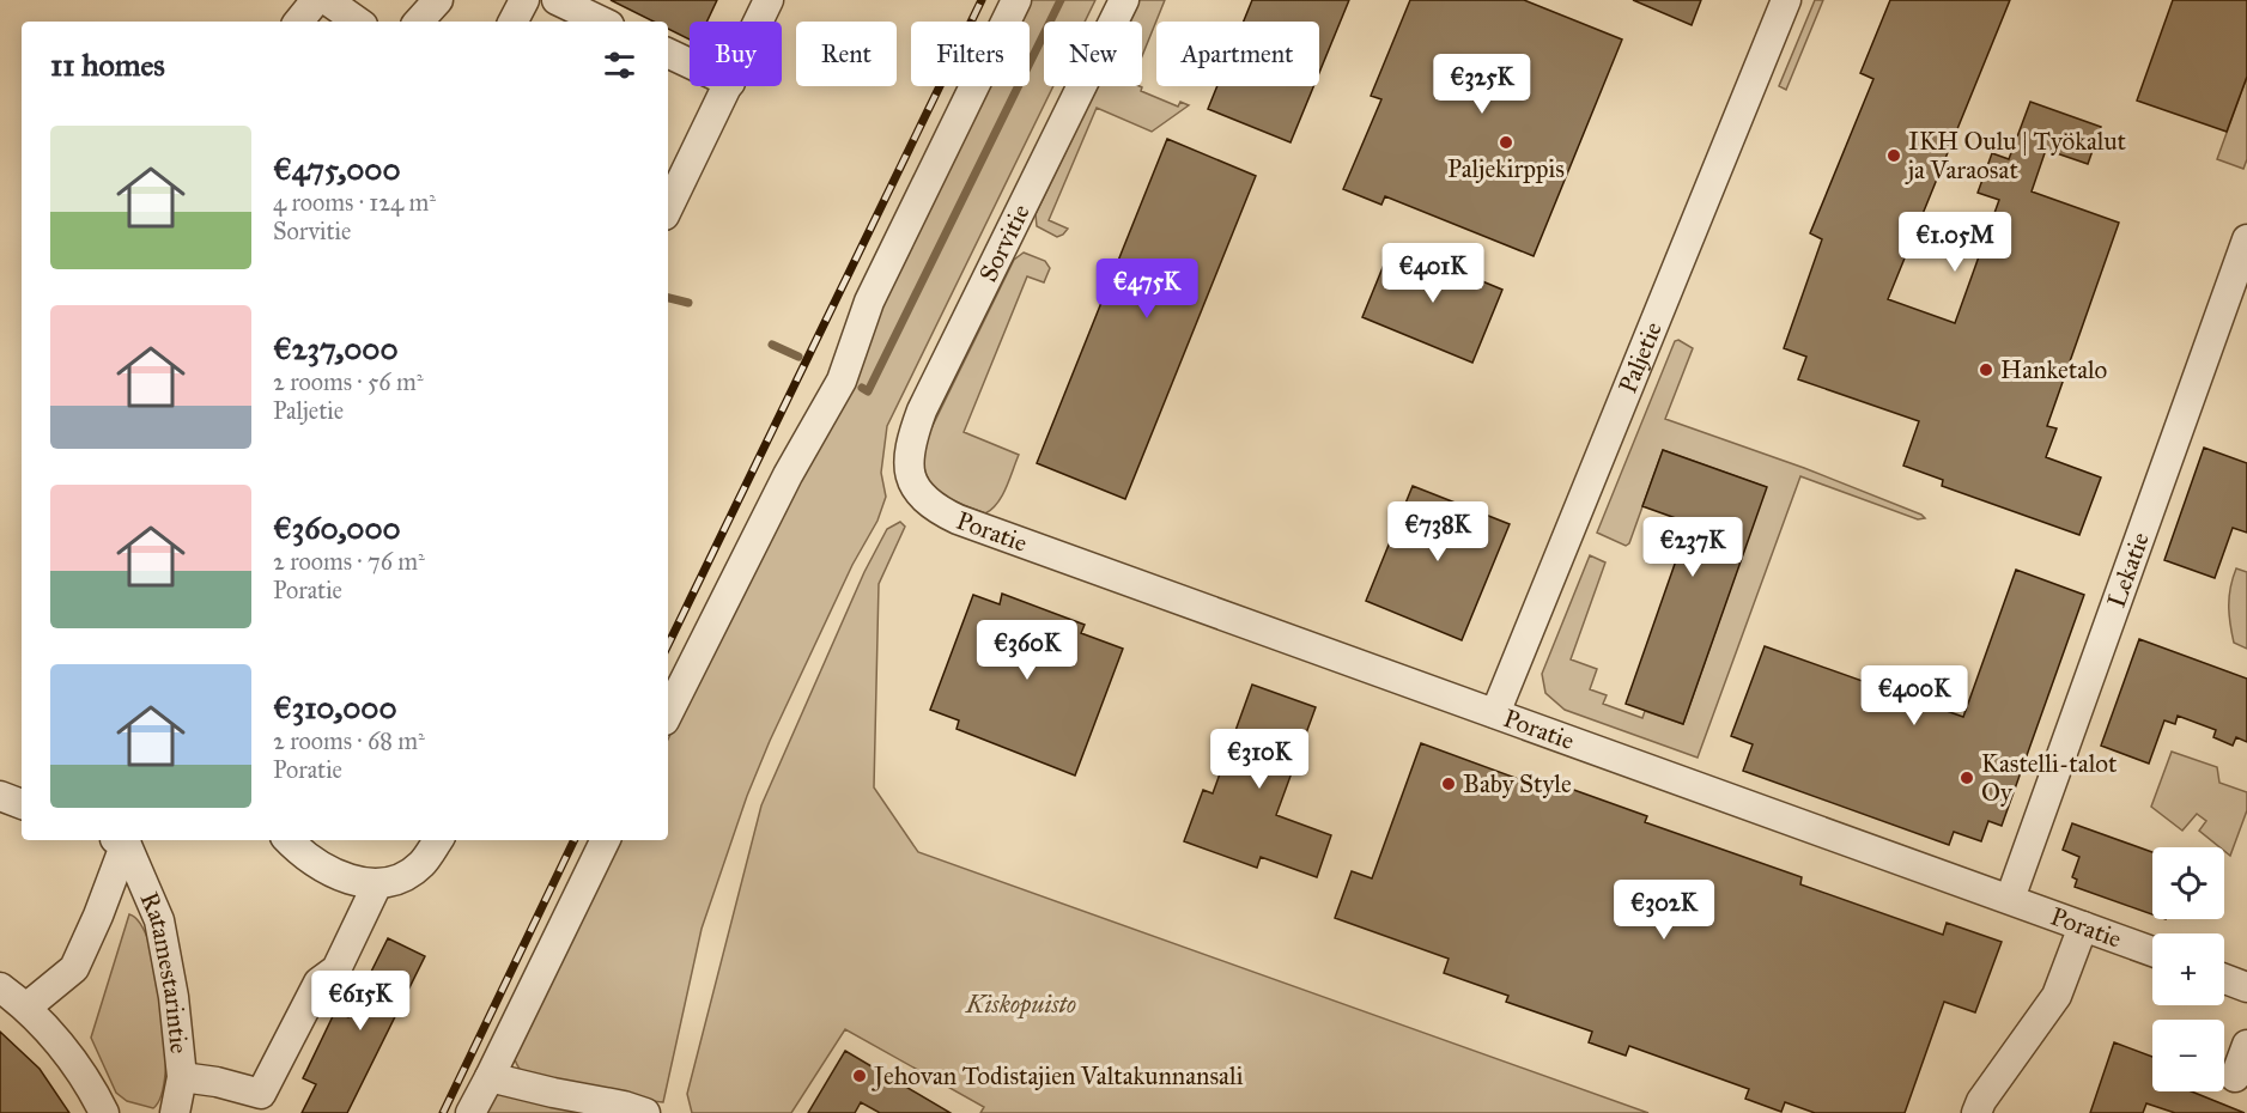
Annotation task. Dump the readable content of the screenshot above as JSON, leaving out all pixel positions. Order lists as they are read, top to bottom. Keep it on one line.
{"streets":{"street":["Sorvitie","Paljetie","Poratie","Lekatie","Ratamestarintie"]},"crossings":[["Sorvitie","Poratie"],["Paljetie","Poratie"],["Poratie","Lekatie"]],"parks":["Kiskopuisto"],"places":["Paljekirppis","IKH Oulu | Työkalut ja Varaosat","Hanketalo","Kastelli-talot Oy","Baby Style","Jehovan Todistajien Valtakunnansali"],"page":{"chip":["Buy","Rent","Filters","New","Apartment"],"heading":"11 homes","price":["€325K","€1.05M","€401K","€475K","€738K","€237K","€360K","€400K","€310K","€302K","€615K"],"list":[{"name":"€475,000","note":"4 rooms · 124 m² · Sorvitie"},{"name":"€237,000","note":"2 rooms · 56 m² · Paljetie"},{"name":"€360,000","note":"2 rooms · 76 m² · Poratie"},{"name":"€310,000","note":"2 rooms · 68 m² · Poratie"}],"map_buttons":["+","−"]}}
